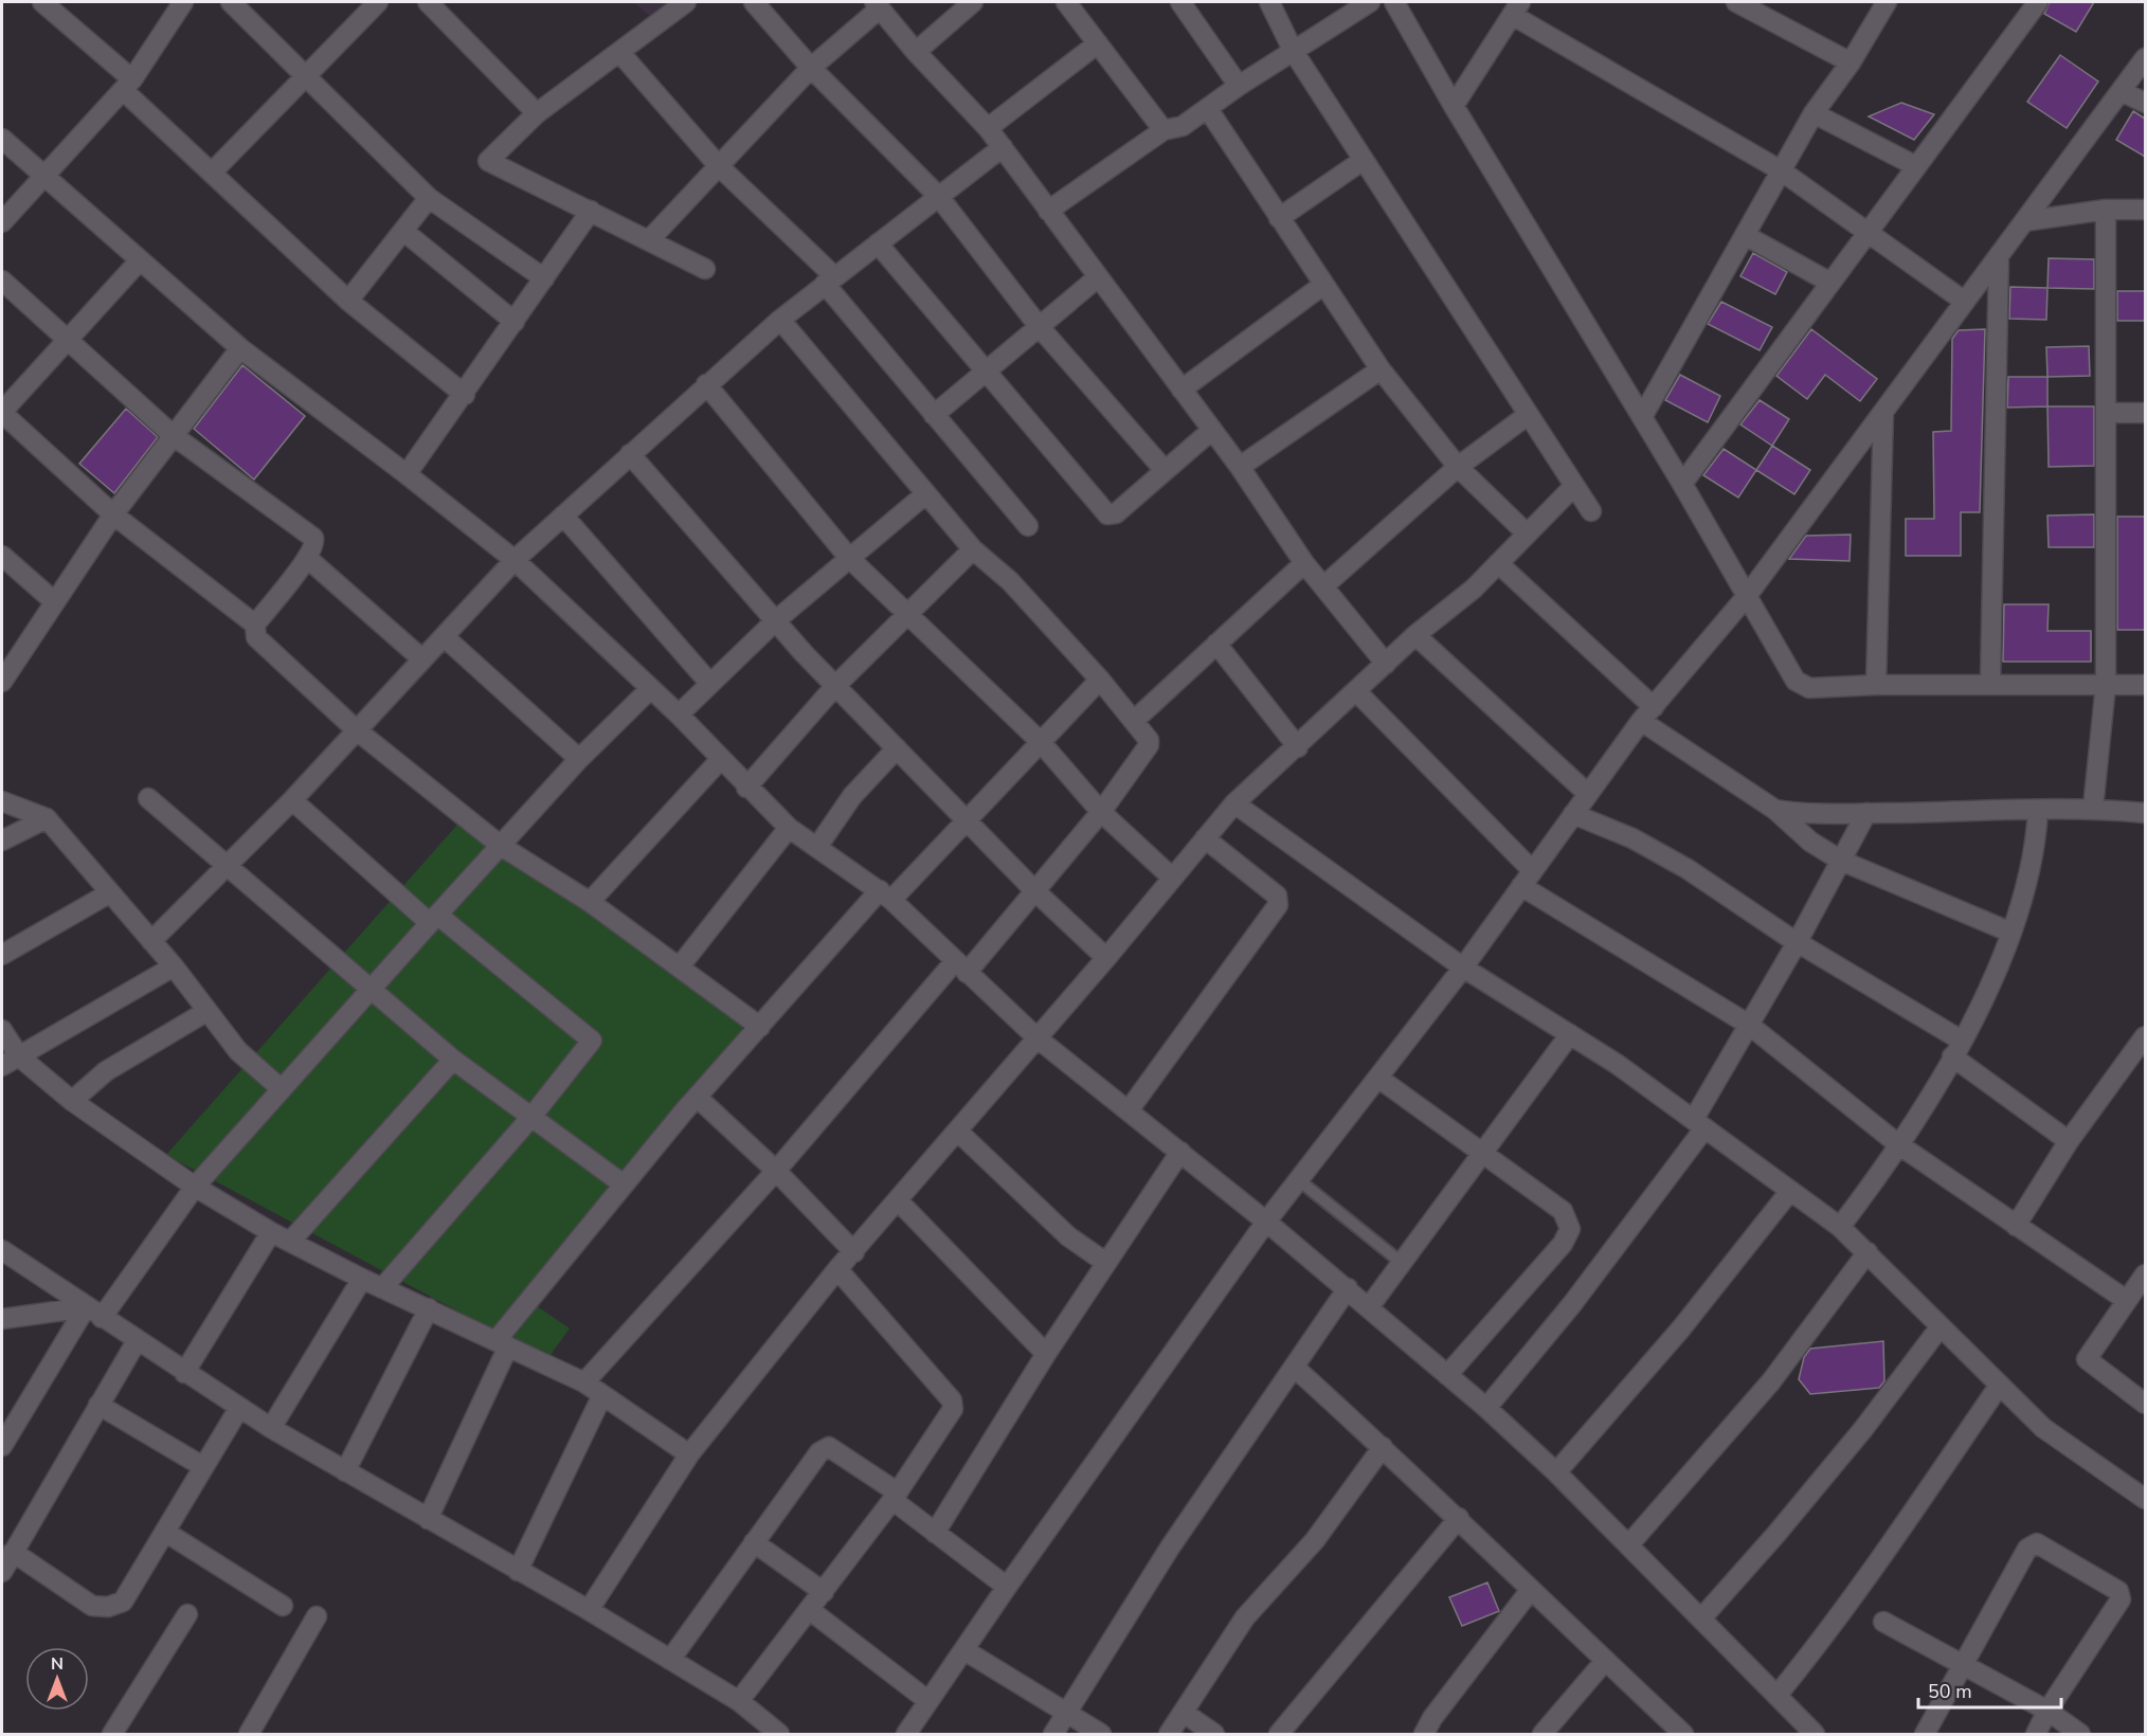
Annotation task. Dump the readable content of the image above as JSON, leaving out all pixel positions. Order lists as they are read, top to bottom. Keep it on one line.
{"scale_bar":"50 m","north":"top"}
